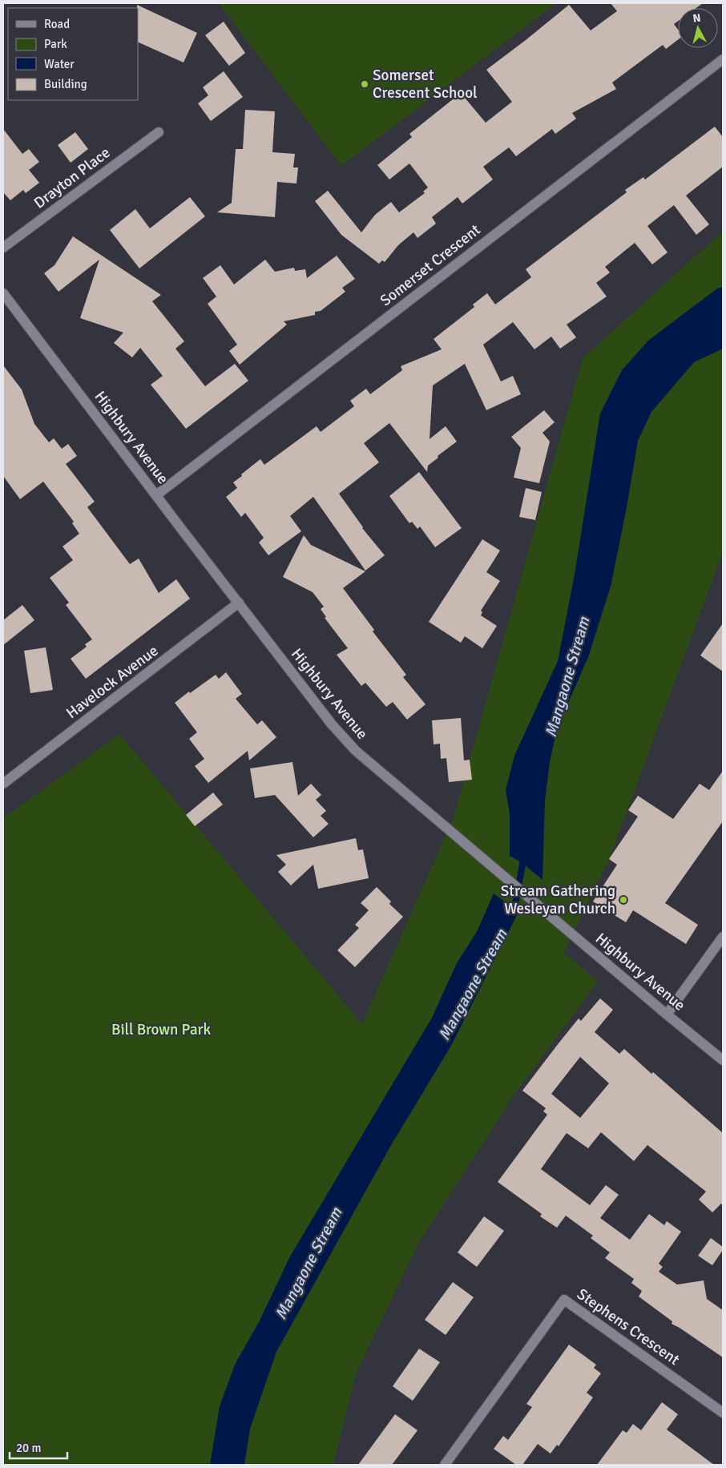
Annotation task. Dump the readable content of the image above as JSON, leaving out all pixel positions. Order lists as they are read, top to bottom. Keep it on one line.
{"streets":{"street":["Drayton Place","Somerset Crescent","Highbury Avenue","Havelock Avenue","Stephens Crescent"]},"crossings":[["Somerset Crescent","Highbury Avenue"],["Highbury Avenue","Havelock Avenue"]],"water":["Mangaone Stream"],"parks":["Bill Brown Park"],"places":["Somerset Crescent School","Stream Gathering Wesleyan Church"],"legend":["Road","Park","Water","Building"],"scale_bar":"20 m","north":"top"}
